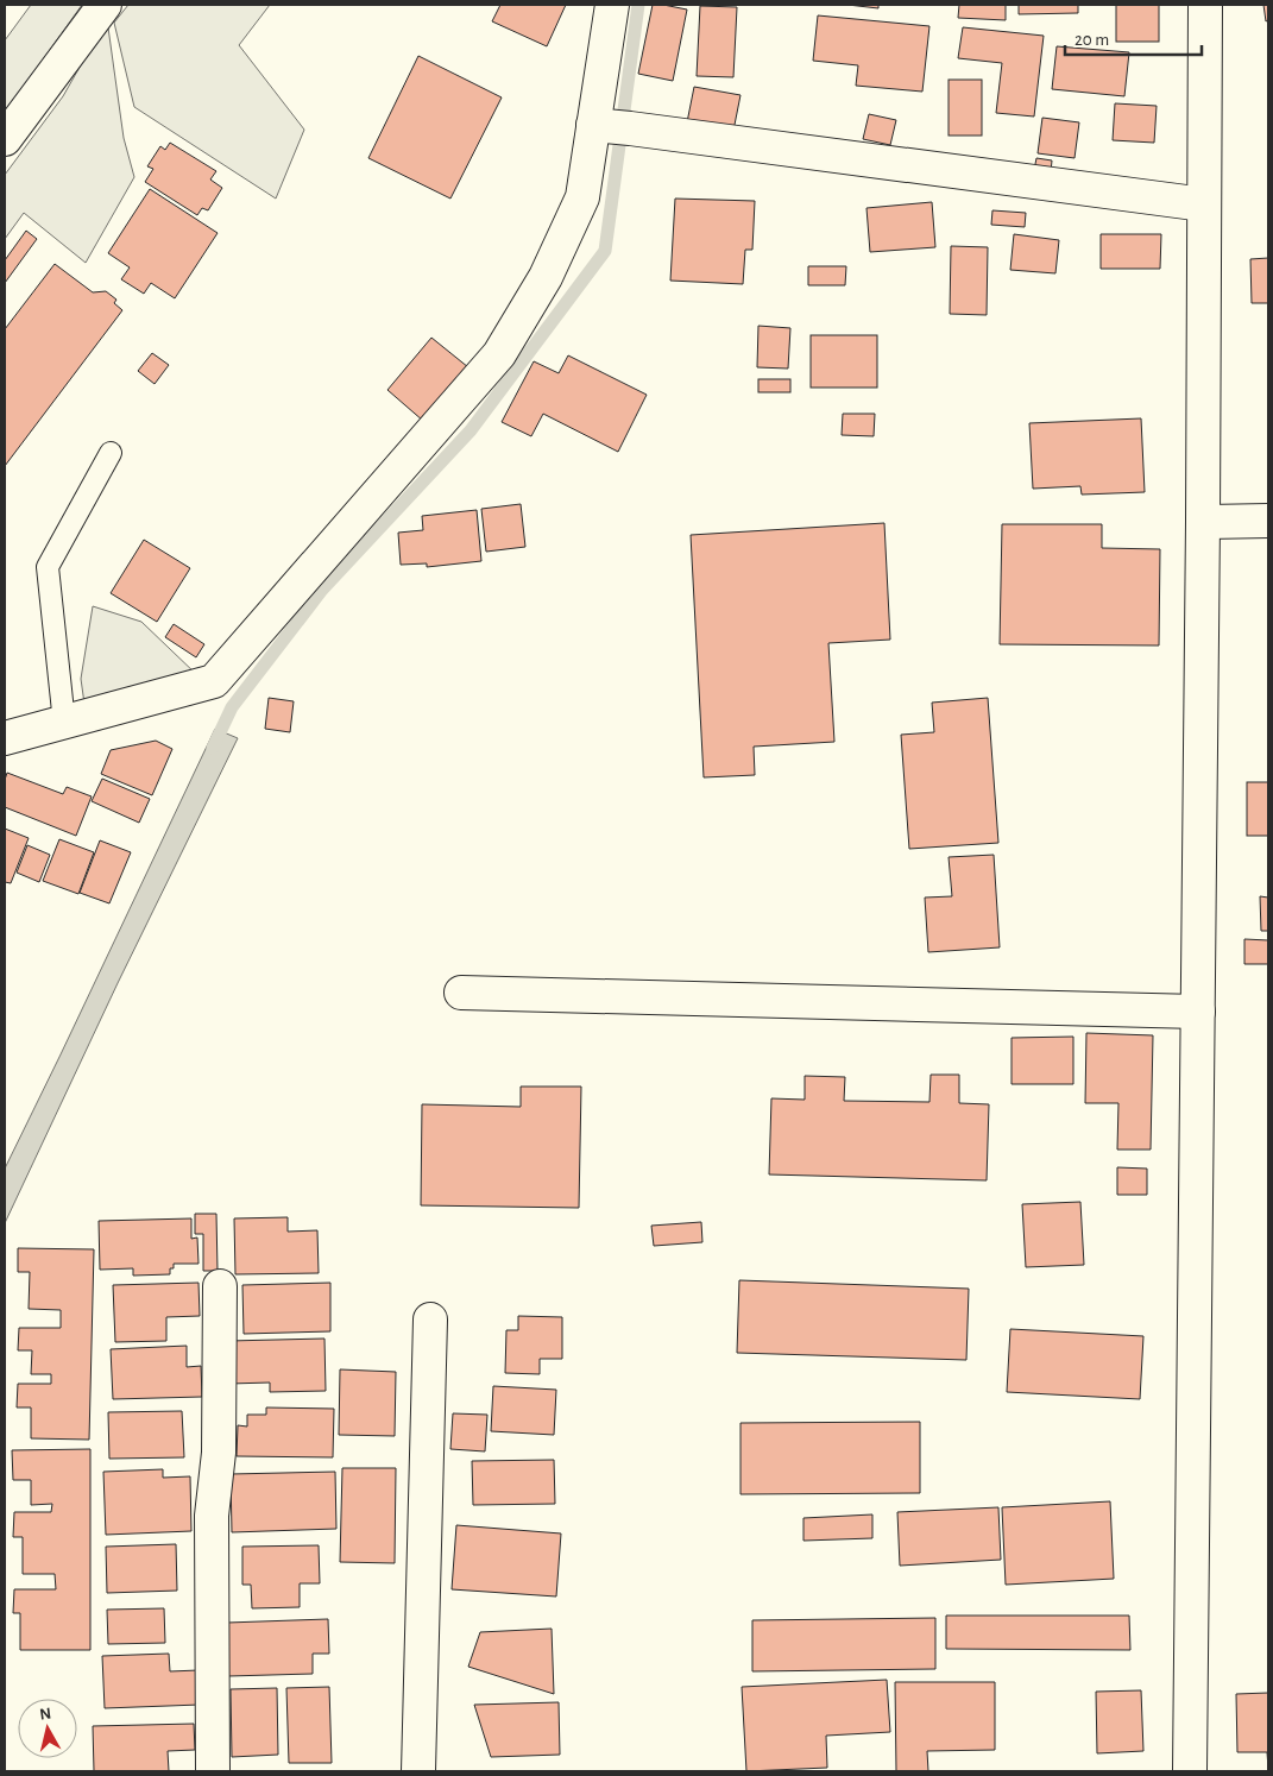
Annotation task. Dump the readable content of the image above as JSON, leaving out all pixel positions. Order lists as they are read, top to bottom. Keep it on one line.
{"scale_bar":"20 m","north":"top"}
